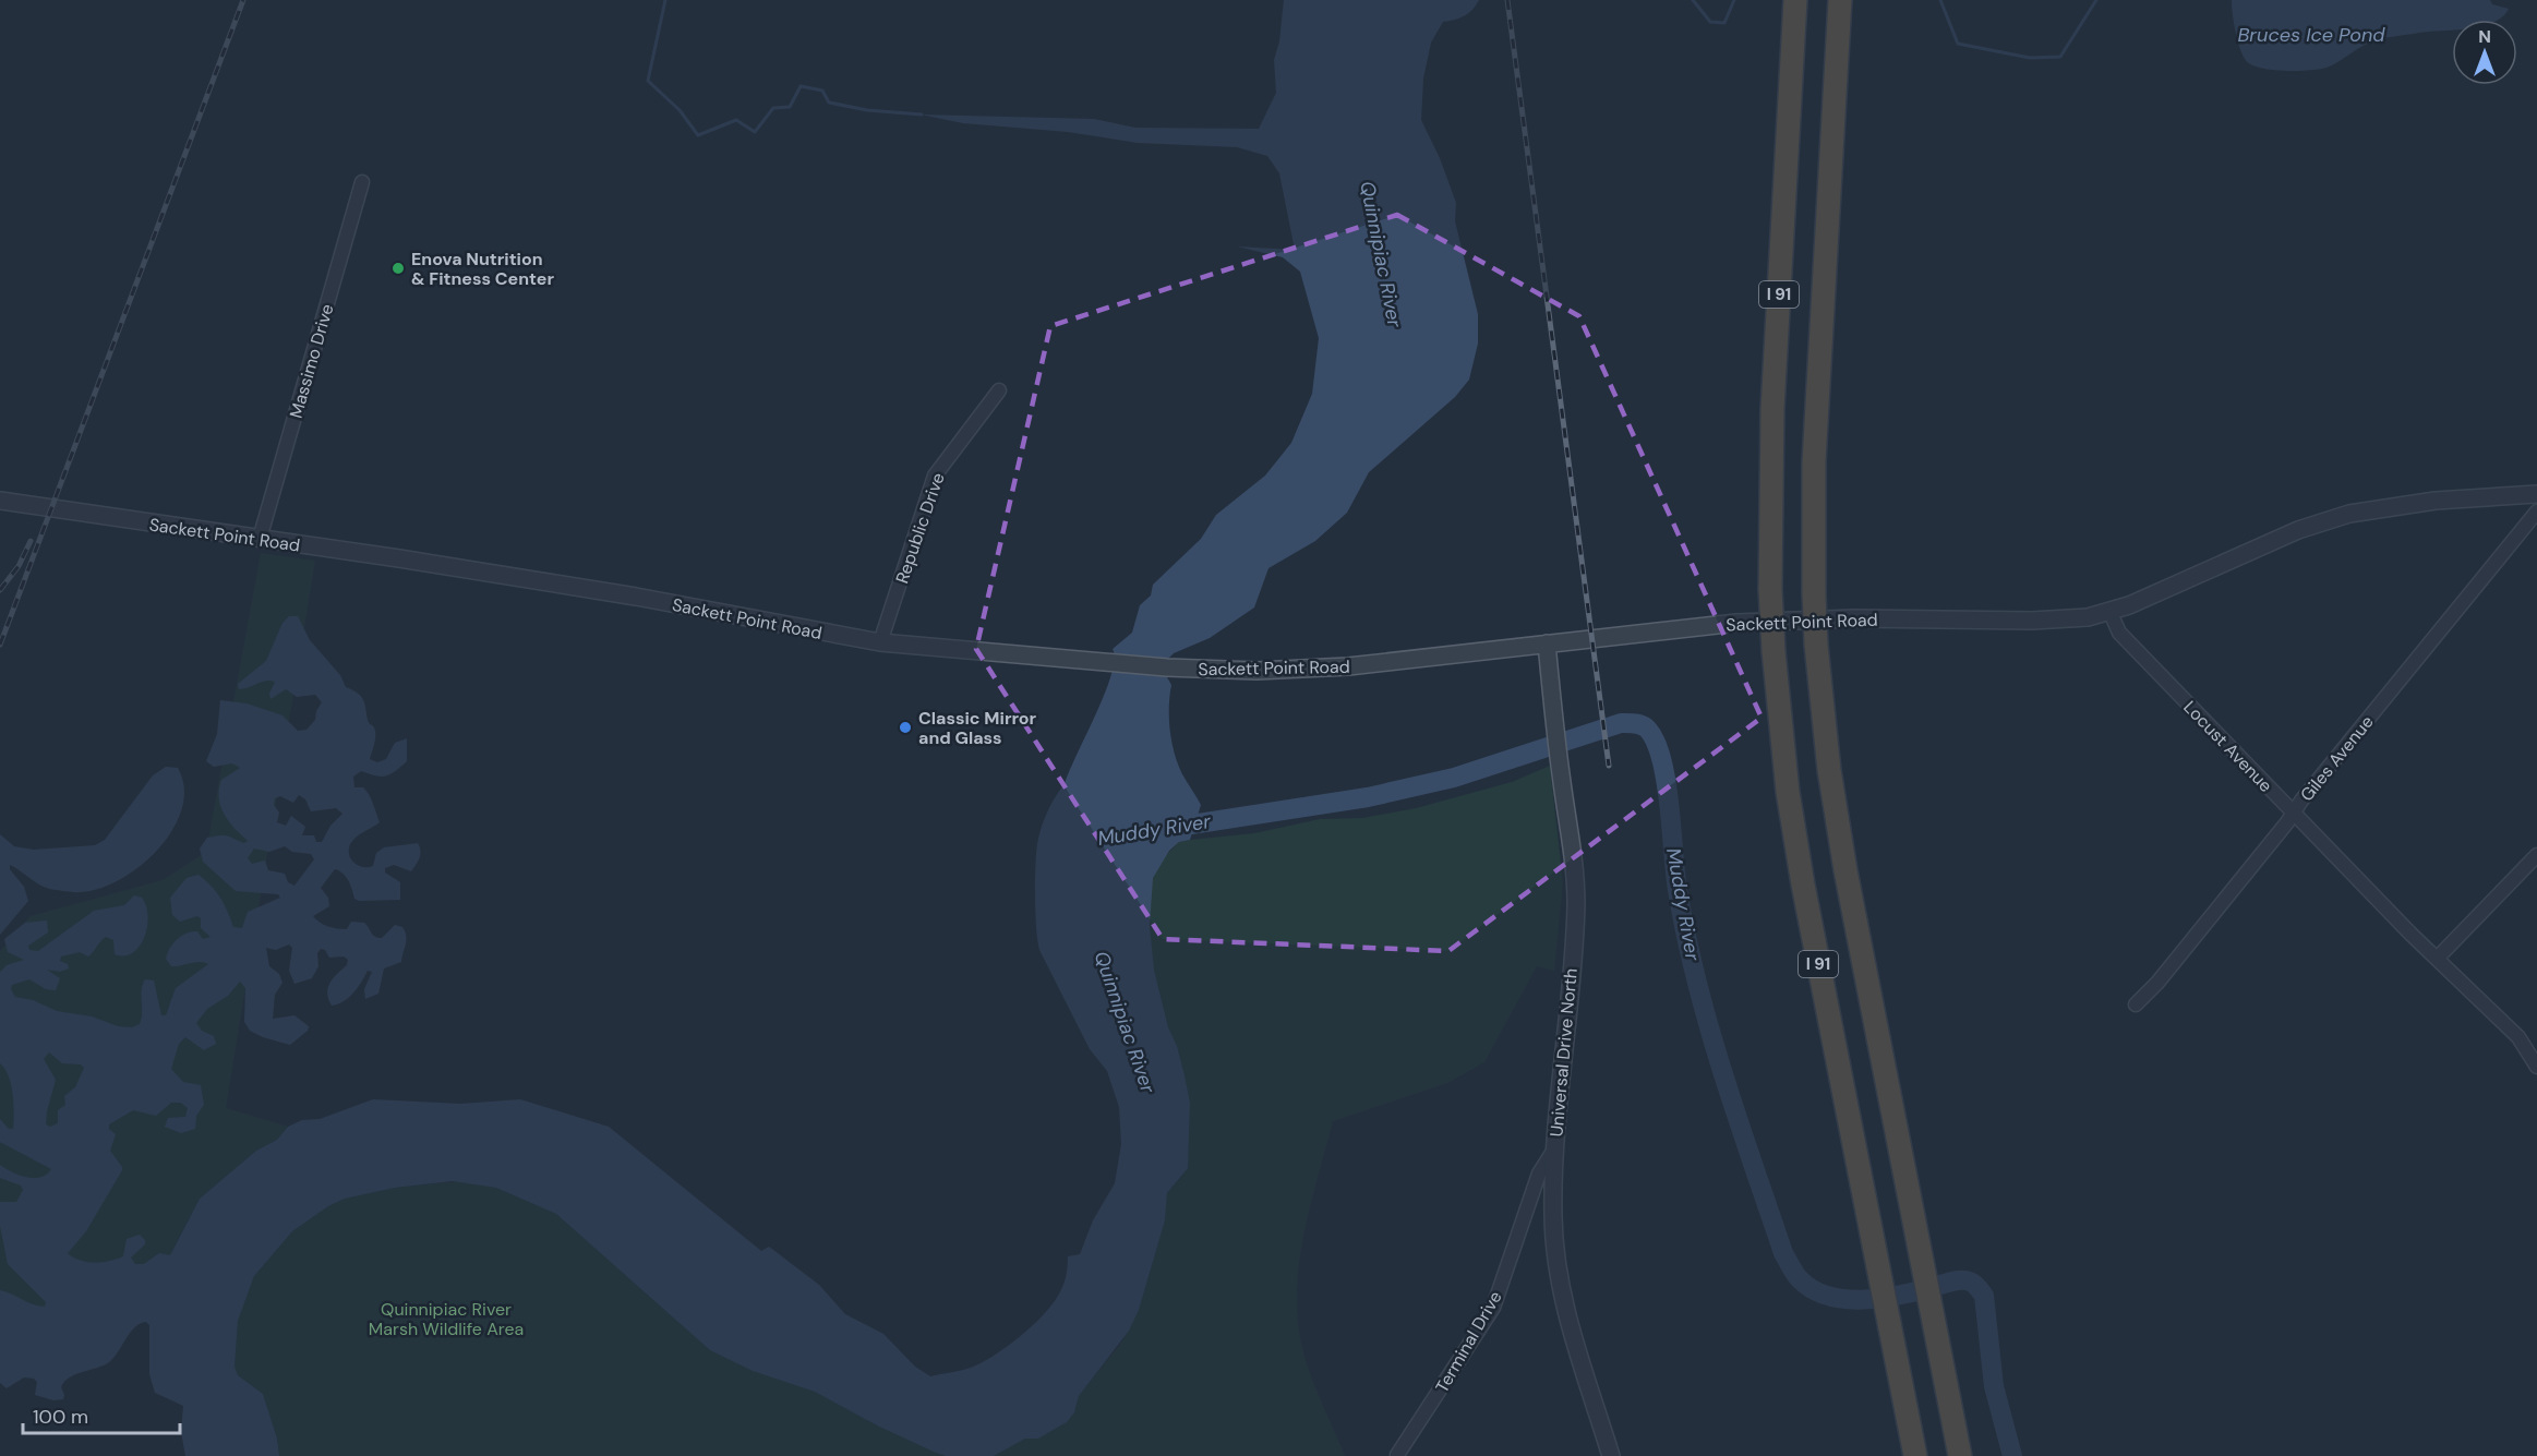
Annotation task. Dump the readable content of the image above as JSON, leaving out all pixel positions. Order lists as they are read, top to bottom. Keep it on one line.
{"streets":{"highway":["I 91"],"street":["Massimo Drive","Republic Drive","Sackett Point Road","Locust Avenue","Giles Avenue","Universal Drive North","Terminal Drive"]},"crossings":[["Massimo Drive","Sackett Point Road"],["Republic Drive","Sackett Point Road"],["Sackett Point Road","Locust Avenue"],["Sackett Point Road","Universal Drive North"],["Locust Avenue","Giles Avenue"],["Universal Drive North","Terminal Drive"]],"water":["Bruces Ice Pond","Quinnipiac River","Muddy River"],"parks":["Quinnipiac River Marsh Wildlife Area"],"places":["Enova Nutrition & Fitness Center","Classic Mirror and Glass"],"scale_bar":"100 m","north":"top"}
